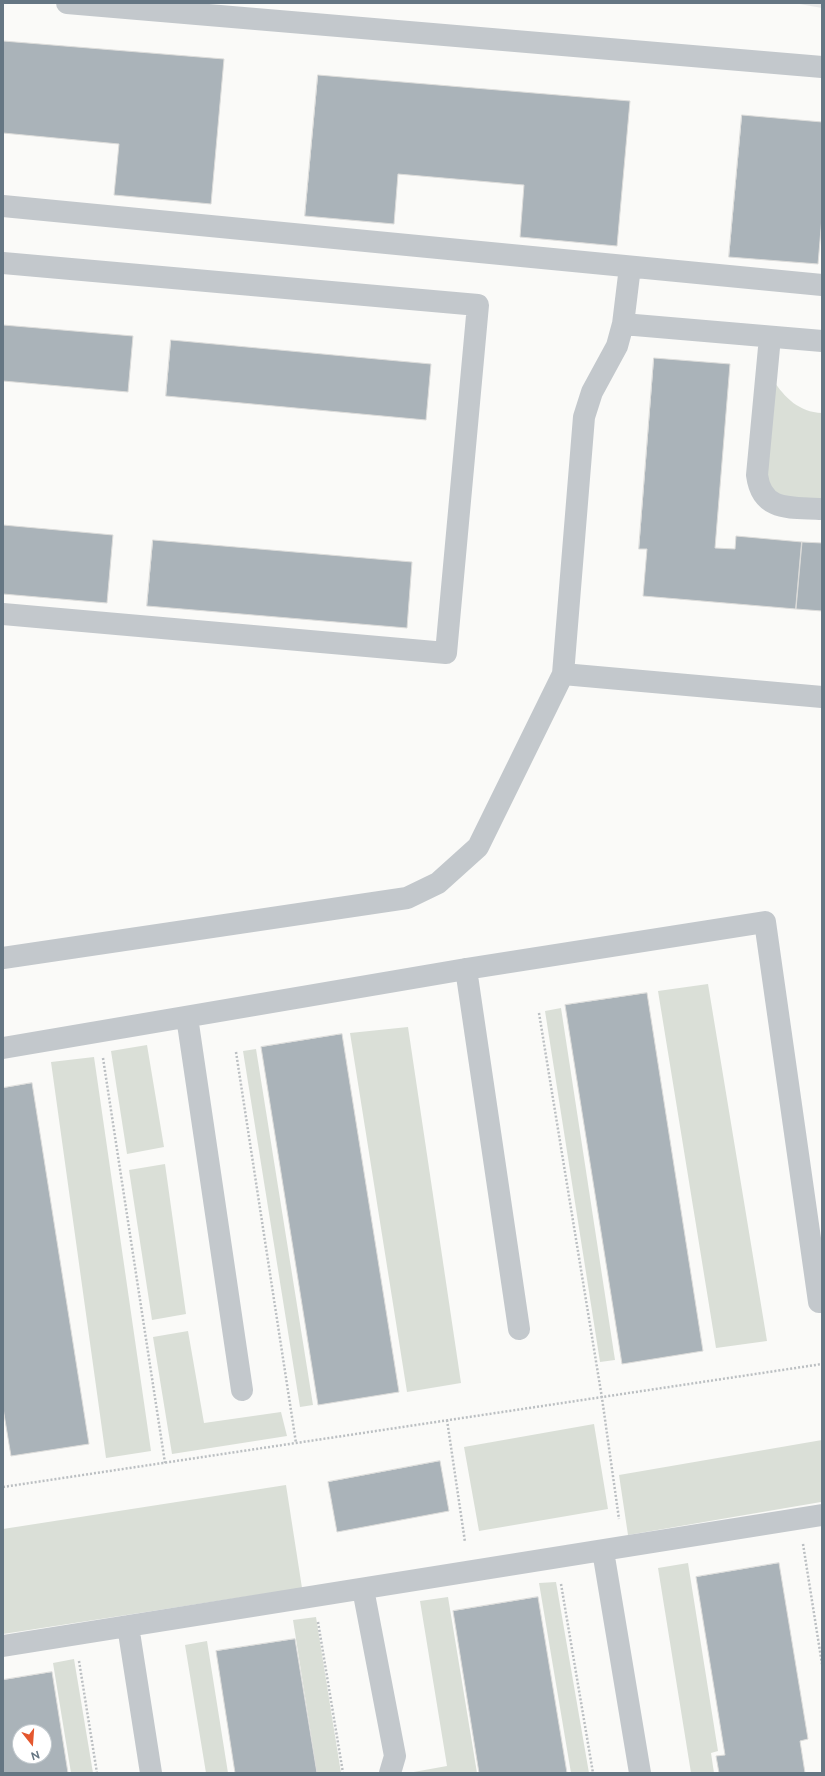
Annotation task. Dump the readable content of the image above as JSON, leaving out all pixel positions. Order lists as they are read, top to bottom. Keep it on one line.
{"north":"bottom"}
